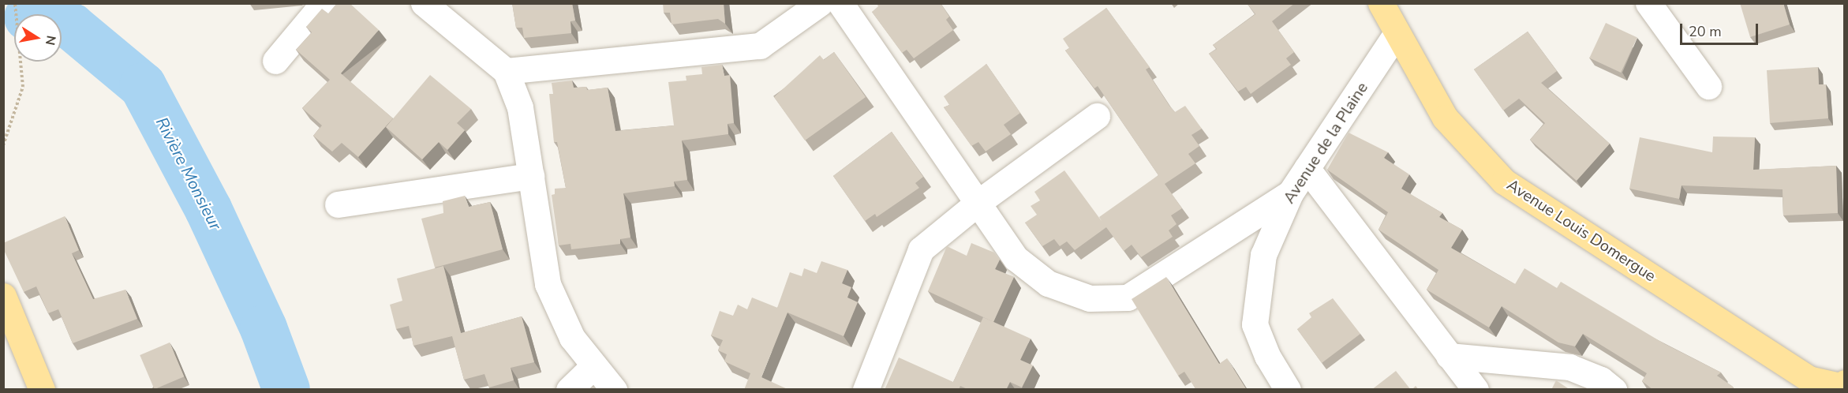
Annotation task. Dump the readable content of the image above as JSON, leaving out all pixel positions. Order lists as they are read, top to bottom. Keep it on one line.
{"streets":{"main road":["Avenue Louis Domergue"],"street":["Avenue de la Plaine"]},"crossings":[["Avenue de la Plaine","Avenue Louis Domergue"]],"water":["Rivière Monsieur"],"scale_bar":"20 m","north":"right"}
